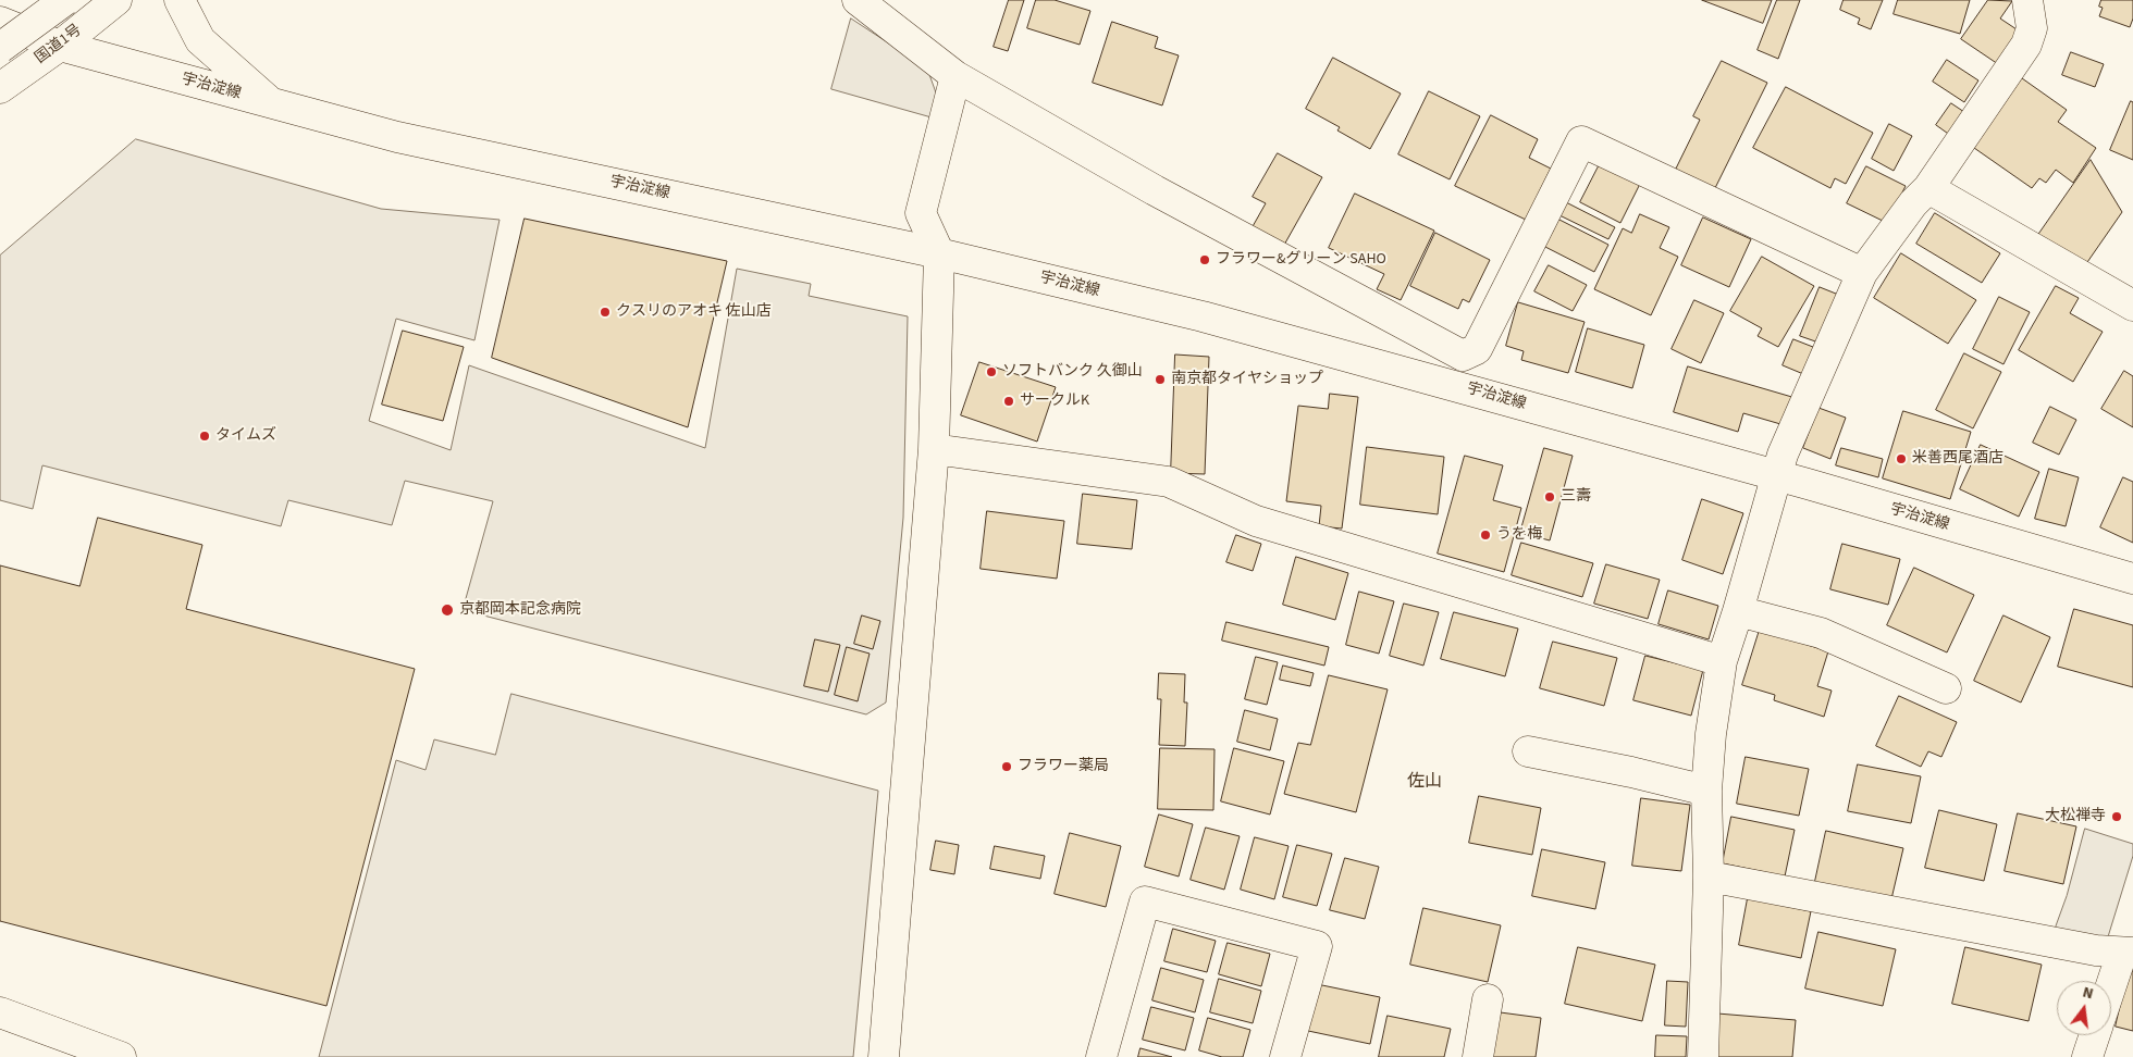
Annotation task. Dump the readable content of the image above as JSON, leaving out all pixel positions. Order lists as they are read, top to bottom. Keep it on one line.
{"streets":{"main road":["国道1号","宇治淀線"]},"crossings":[["国道1号","宇治淀線"]],"districts":["佐山"],"places":["フラワー&グリーン SAHO","クスリのアオキ 佐山店","ソフトバンク 久御山","南京都タイヤショップ","サークルK","タイムズ","米善西尾酒店","三壽","うを梅","京都岡本記念病院","フラワー薬局","大松禅寺"],"north":"top"}
